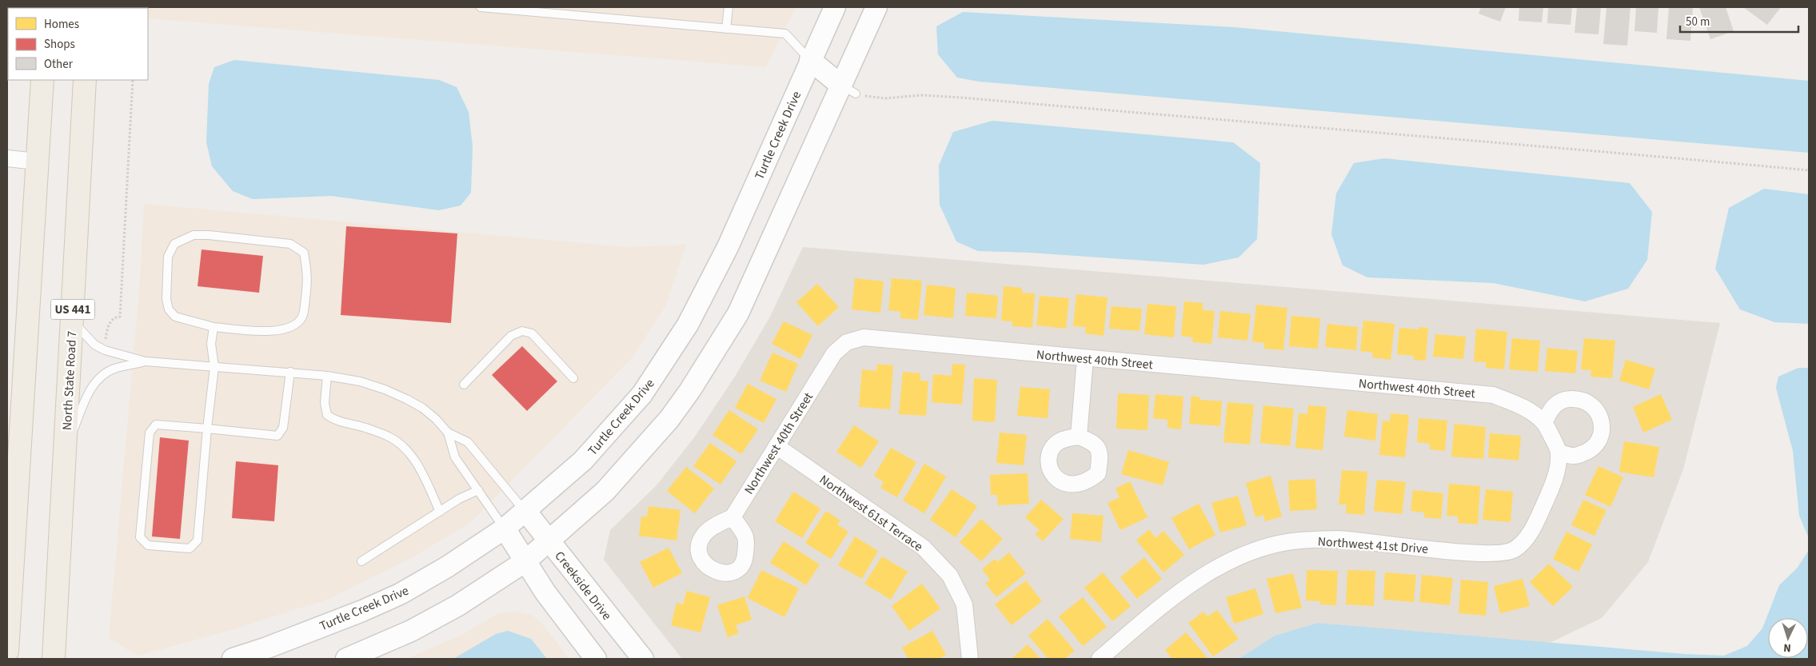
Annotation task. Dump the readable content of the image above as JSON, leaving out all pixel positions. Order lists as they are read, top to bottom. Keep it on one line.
{"streets":{"main road":["US 441","North State Road 7"],"street":["Turtle Creek Drive","Northwest 40th Street","Northwest 61st Terrace","Northwest 41st Drive","Creekside Drive"]},"crossings":[["Turtle Creek Drive","Creekside Drive"],["Northwest 40th Street","Northwest 61st Terrace"],["Northwest 40th Street","Northwest 41st Drive"]],"legend":["Homes","Shops","Other"],"scale_bar":"50 m","north":"bottom"}
